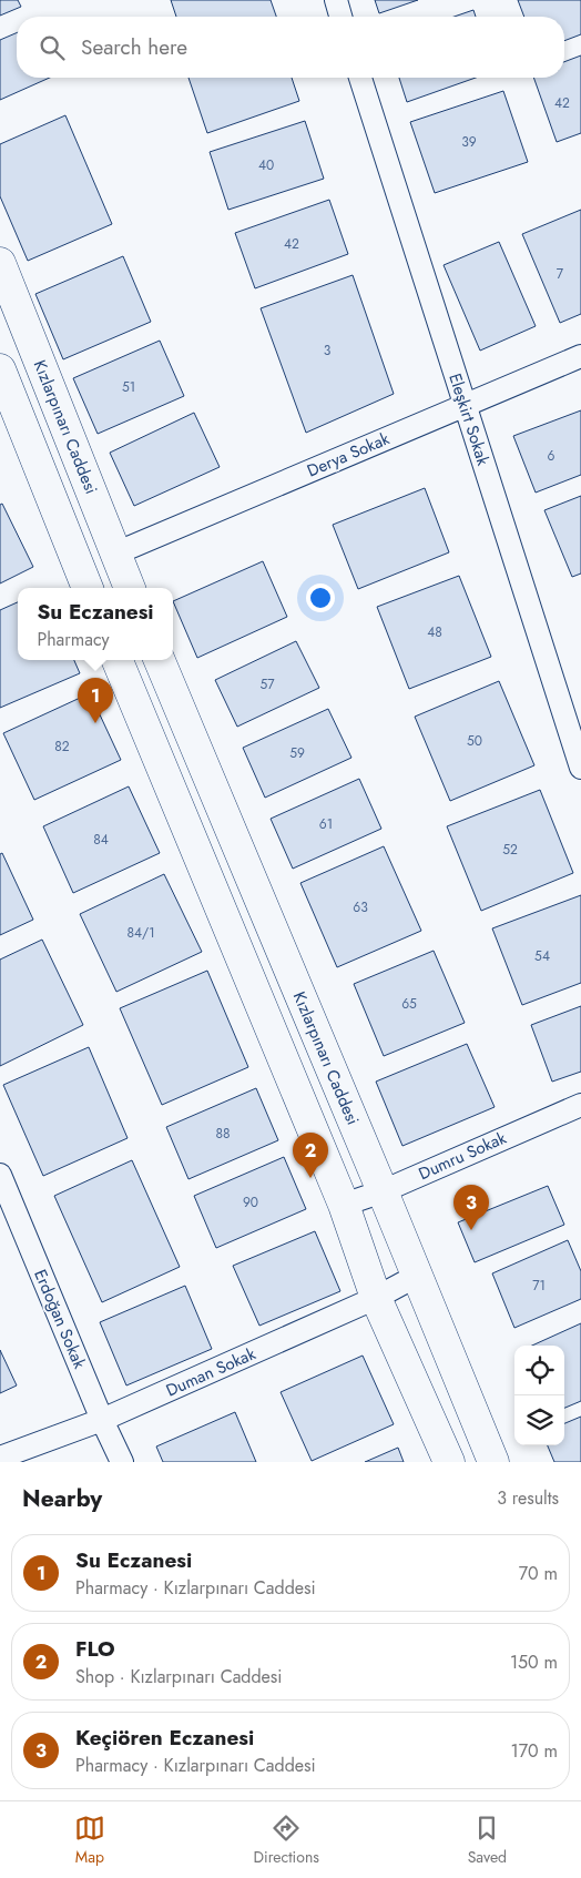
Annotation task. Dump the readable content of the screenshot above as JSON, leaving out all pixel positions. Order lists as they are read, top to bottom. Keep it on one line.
{"streets":{"main road":["Kızlarpınarı Caddesi"],"street":["Eleşkirt Sokak","Derya Sokak","Dumru Sokak","Erdoğan Sokak","Duman Sokak"]},"crossings":[["Eleşkirt Sokak","Derya Sokak"],["Kızlarpınarı Caddesi","Derya Sokak"],["Kızlarpınarı Caddesi","Dumru Sokak"],["Kızlarpınarı Caddesi","Duman Sokak"],["Erdoğan Sokak","Duman Sokak"]],"house_numbers":["42","39","40","42","7","3","51","6","48","57","50","82","59","61","84","52","63","84/1","54","65","88","90","71"],"page":{"search":"Search here","popup":["Su Eczanesi","Pharmacy"],"pins":["1","2","3"],"heading":["Nearby","3 results"],"list":[{"mark":"1","name":"Su Eczanesi","note":"Pharmacy · Kızlarpınarı Caddesi","value":"70 m"},{"mark":"2","name":"FLO","note":"Shop · Kızlarpınarı Caddesi","value":"150 m"},{"mark":"3","name":"Keçiören Eczanesi","note":"Pharmacy · Kızlarpınarı Caddesi","value":"170 m"}],"nav":["Map","Directions","Saved"]}}
